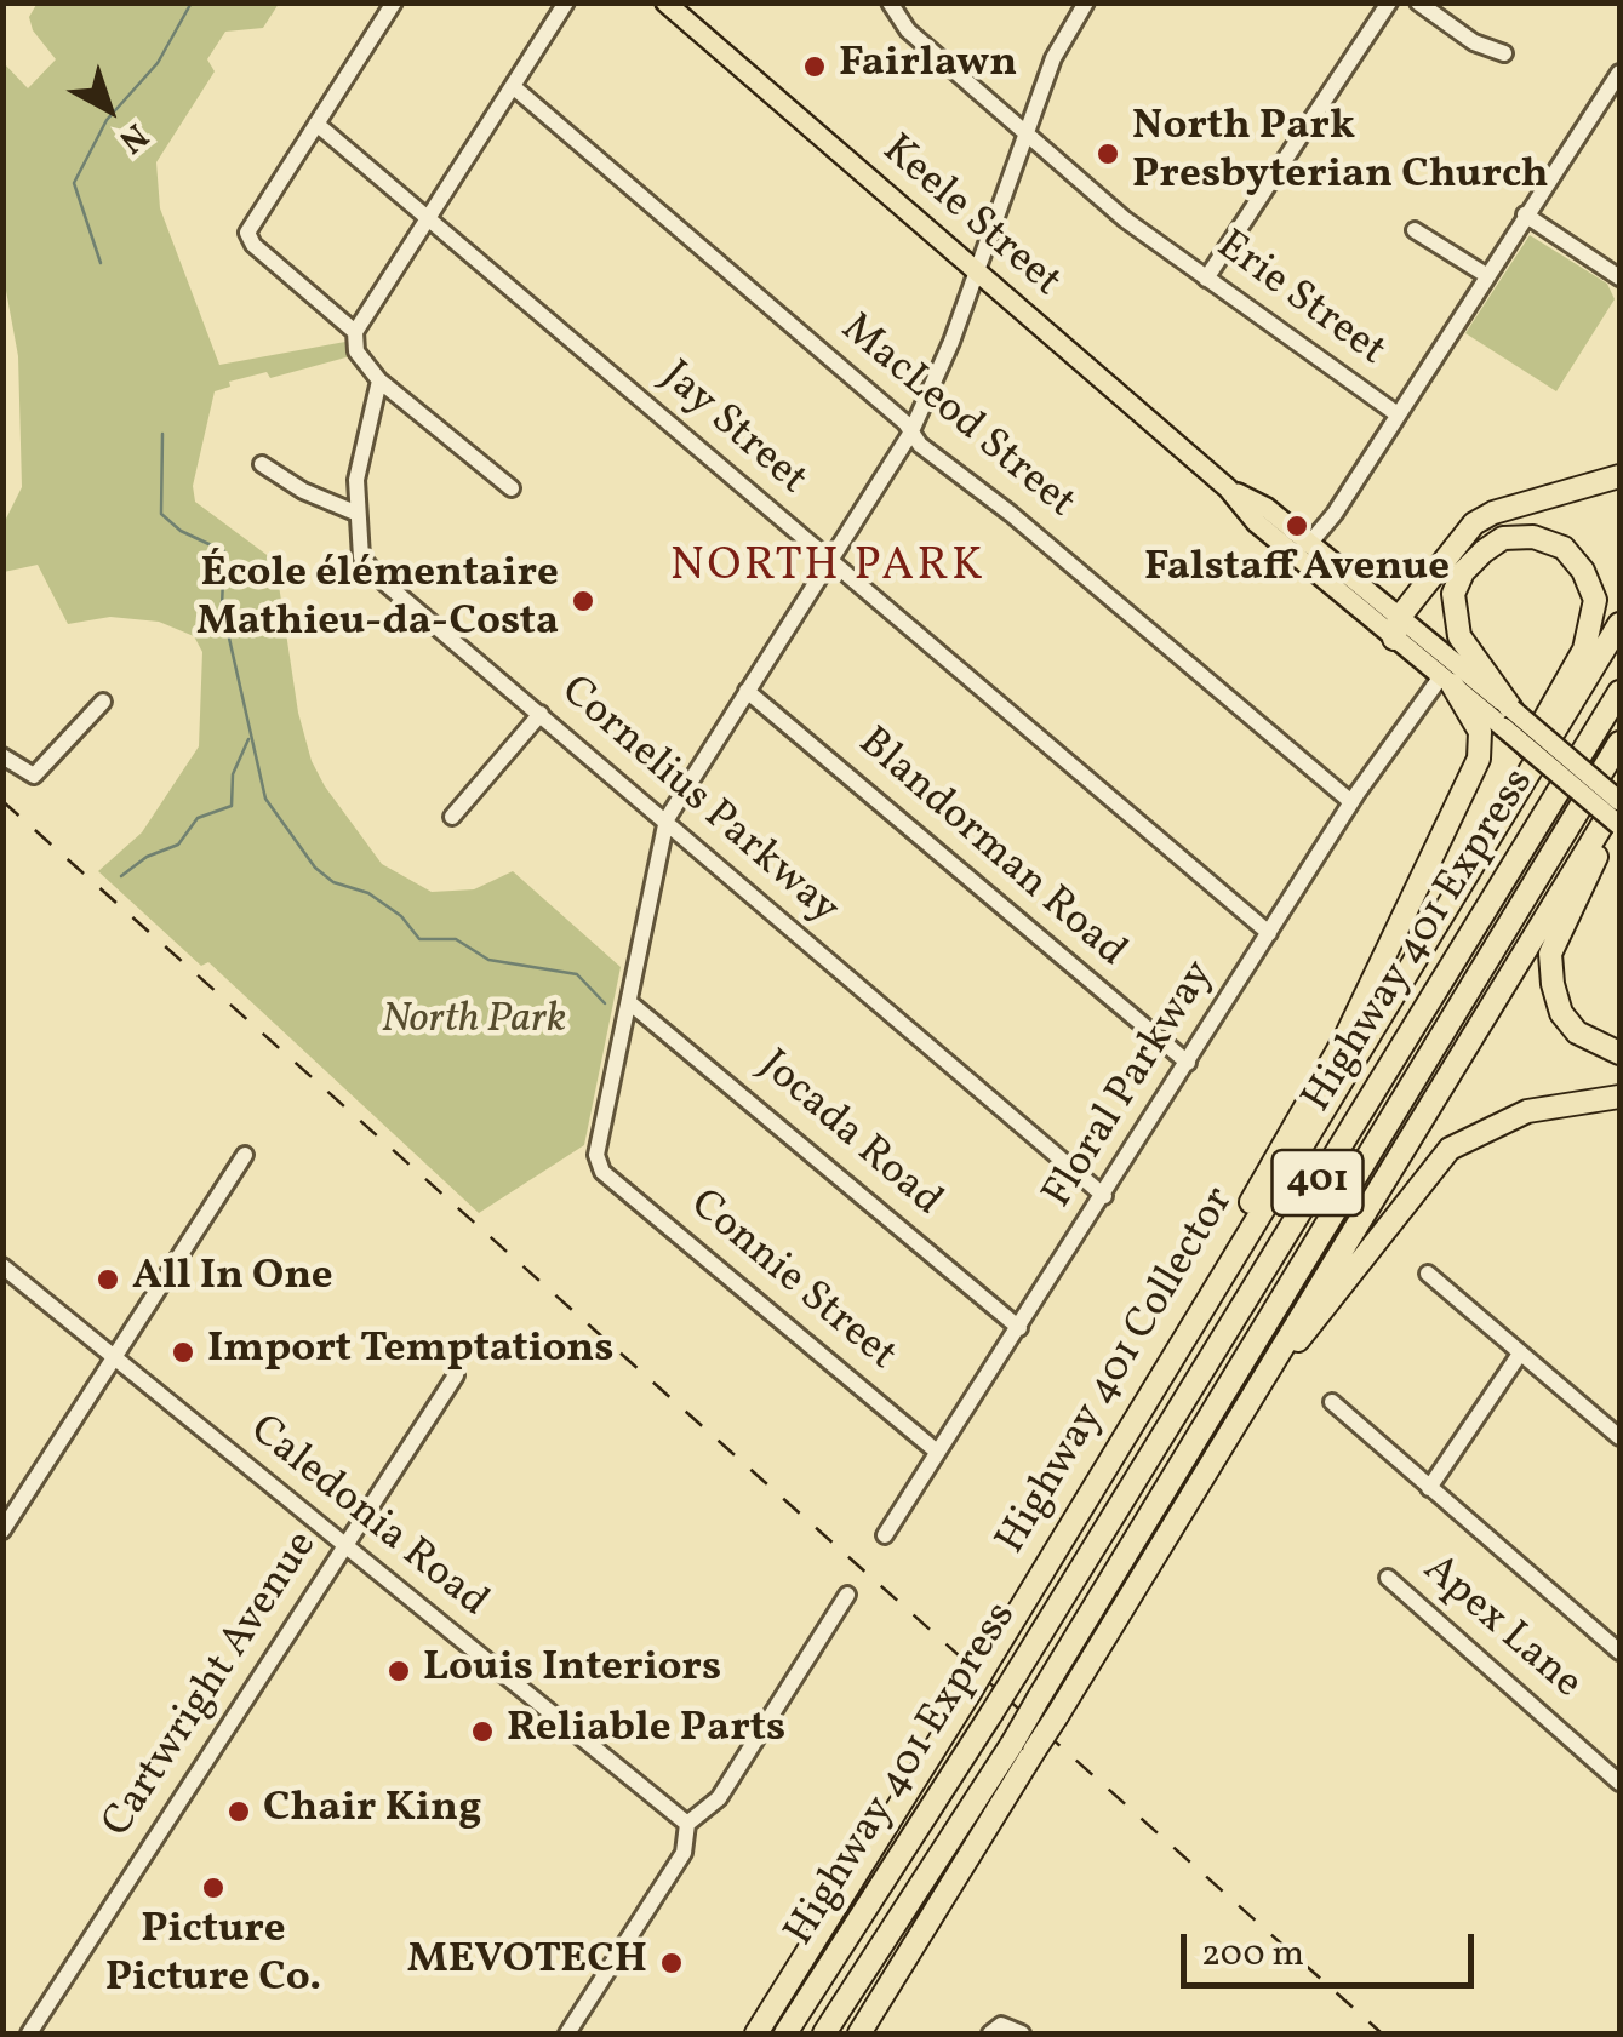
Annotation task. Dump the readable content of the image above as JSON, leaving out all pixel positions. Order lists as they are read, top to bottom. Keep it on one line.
{"streets":{"highway":["Highway 401 Express","401","Highway 401 Collector"],"main road":["Keele Street"],"street":["Erie Street","MacLeod Street","Jay Street","Cornelius Parkway","Blandorman Road","Floral Parkway","Jocada Road","Connie Street","Caledonia Road","Apex Lane","Cartwright Avenue"]},"crossings":[["Keele Street","Floral Parkway"],["Keele Street","401"],["MacLeod Street","Floral Parkway"],["Jay Street","Floral Parkway"],["Cornelius Parkway","Floral Parkway"],["Blandorman Road","Floral Parkway"],["Floral Parkway","Jocada Road"],["Floral Parkway","Connie Street"],["Jocada Road","Connie Street"],["Caledonia Road","Cartwright Avenue"]],"districts":["NORTH PARK"],"parks":["North Park"],"places":["Fairlawn","North Park Presbyterian Church","Falstaff Avenue","École élémentaire Mathieu-da-Costa","All In One","Import Temptations","Louis Interiors","Reliable Parts","Chair King","Picture Picture Co.","MEVOTECH"],"scale_bar":"200 m","north":"bottom right"}
